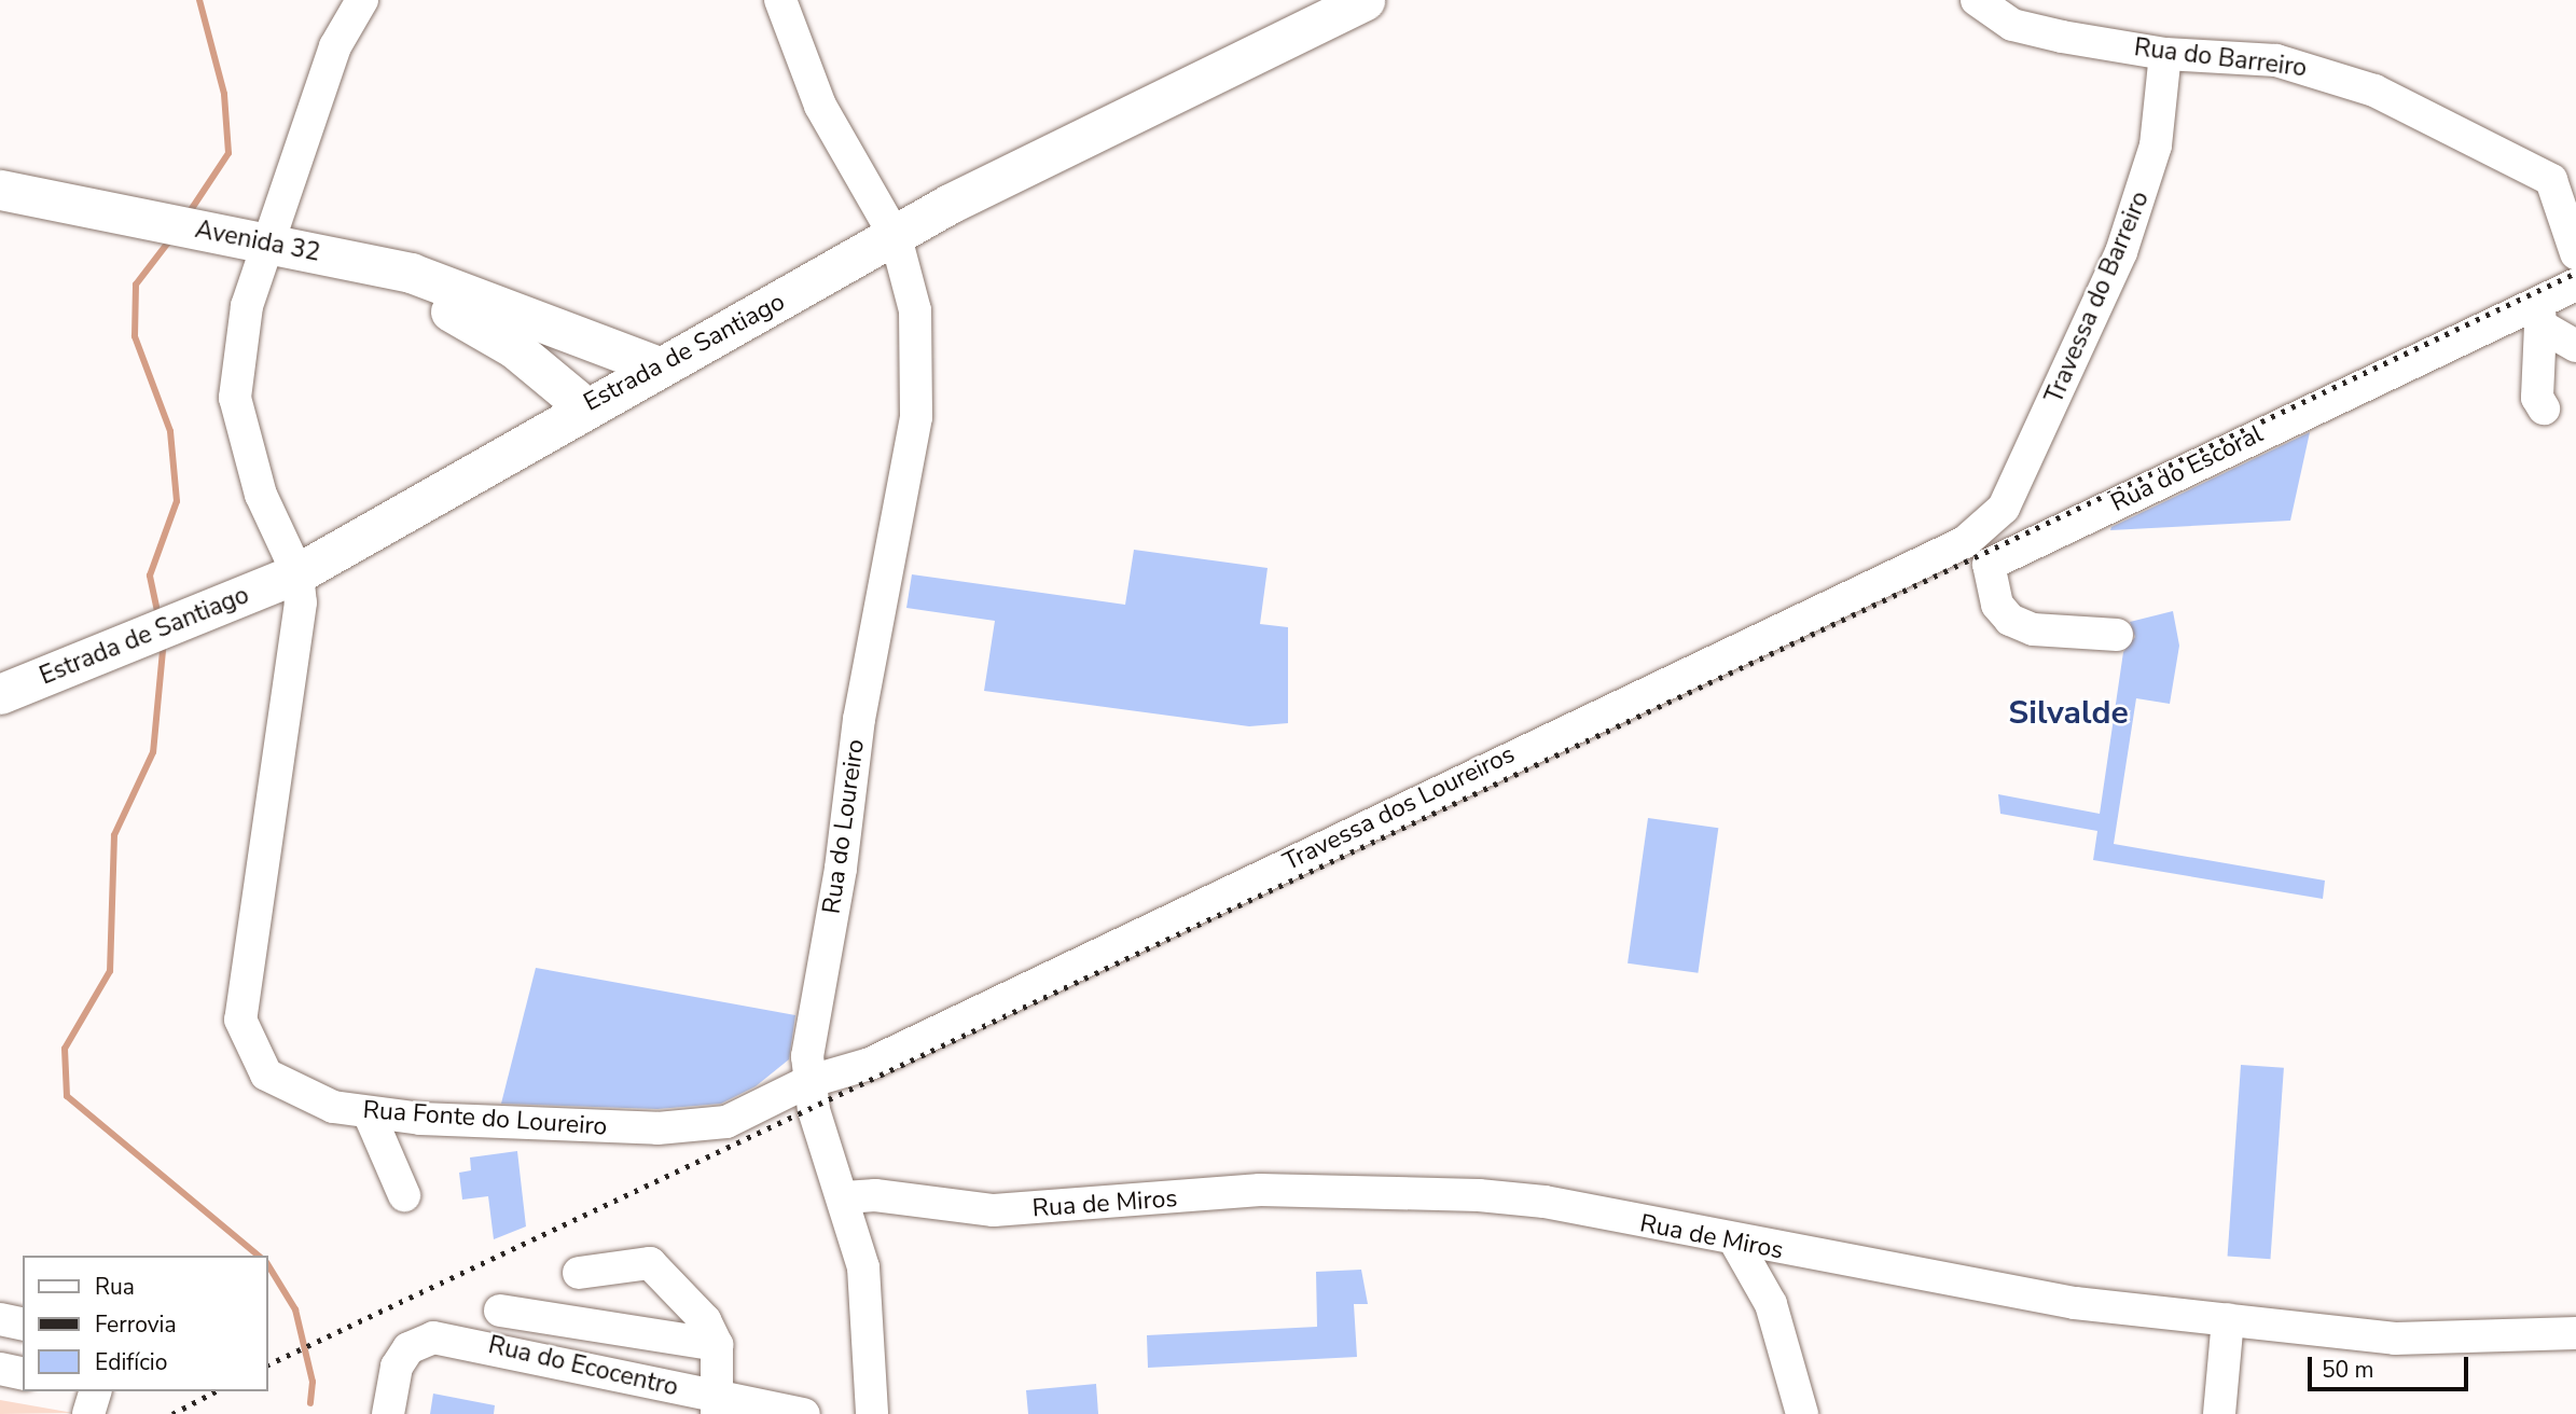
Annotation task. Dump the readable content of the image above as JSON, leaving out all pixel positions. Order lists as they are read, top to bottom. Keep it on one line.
{"streets":{"main road":["Avenida 32","Estrada de Santiago"],"street":["Rua do Barreiro","Travessa do Barreiro","Rua do Escoral","Travessa dos Loureiros","Rua do Loureiro","Rua Fonte do Loureiro","Rua de Miros","Rua do Ecocentro"]},"crossings":[["Rua do Barreiro","Travessa do Barreiro"],["Avenida 32","Estrada de Santiago"],["Travessa do Barreiro","Travessa dos Loureiros"],["Estrada de Santiago","Rua do Loureiro"],["Estrada de Santiago","Rua Fonte do Loureiro"],["Travessa dos Loureiros","Rua do Loureiro"],["Travessa dos Loureiros","Rua Fonte do Loureiro"],["Rua do Loureiro","Rua Fonte do Loureiro"],["Rua do Loureiro","Rua de Miros"]],"districts":["Silvalde"],"legend":["Rua","Ferrovia","Edifício"],"scale_bar":"50 m"}
